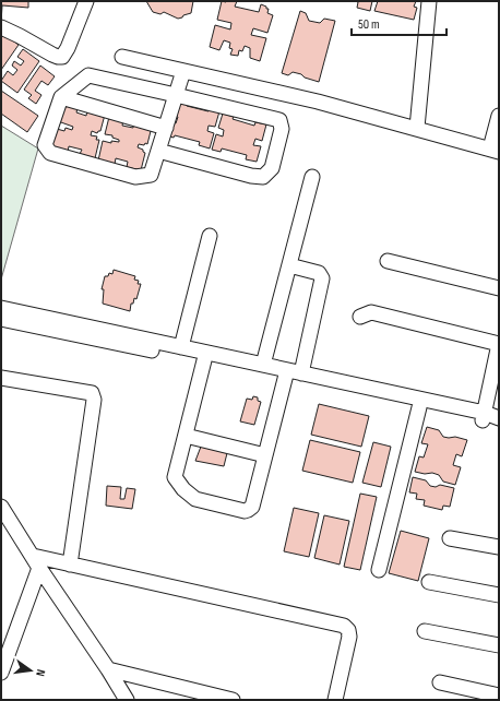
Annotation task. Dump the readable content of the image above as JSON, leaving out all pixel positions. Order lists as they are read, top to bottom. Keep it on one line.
{"scale_bar":"50 m","north":"right"}
